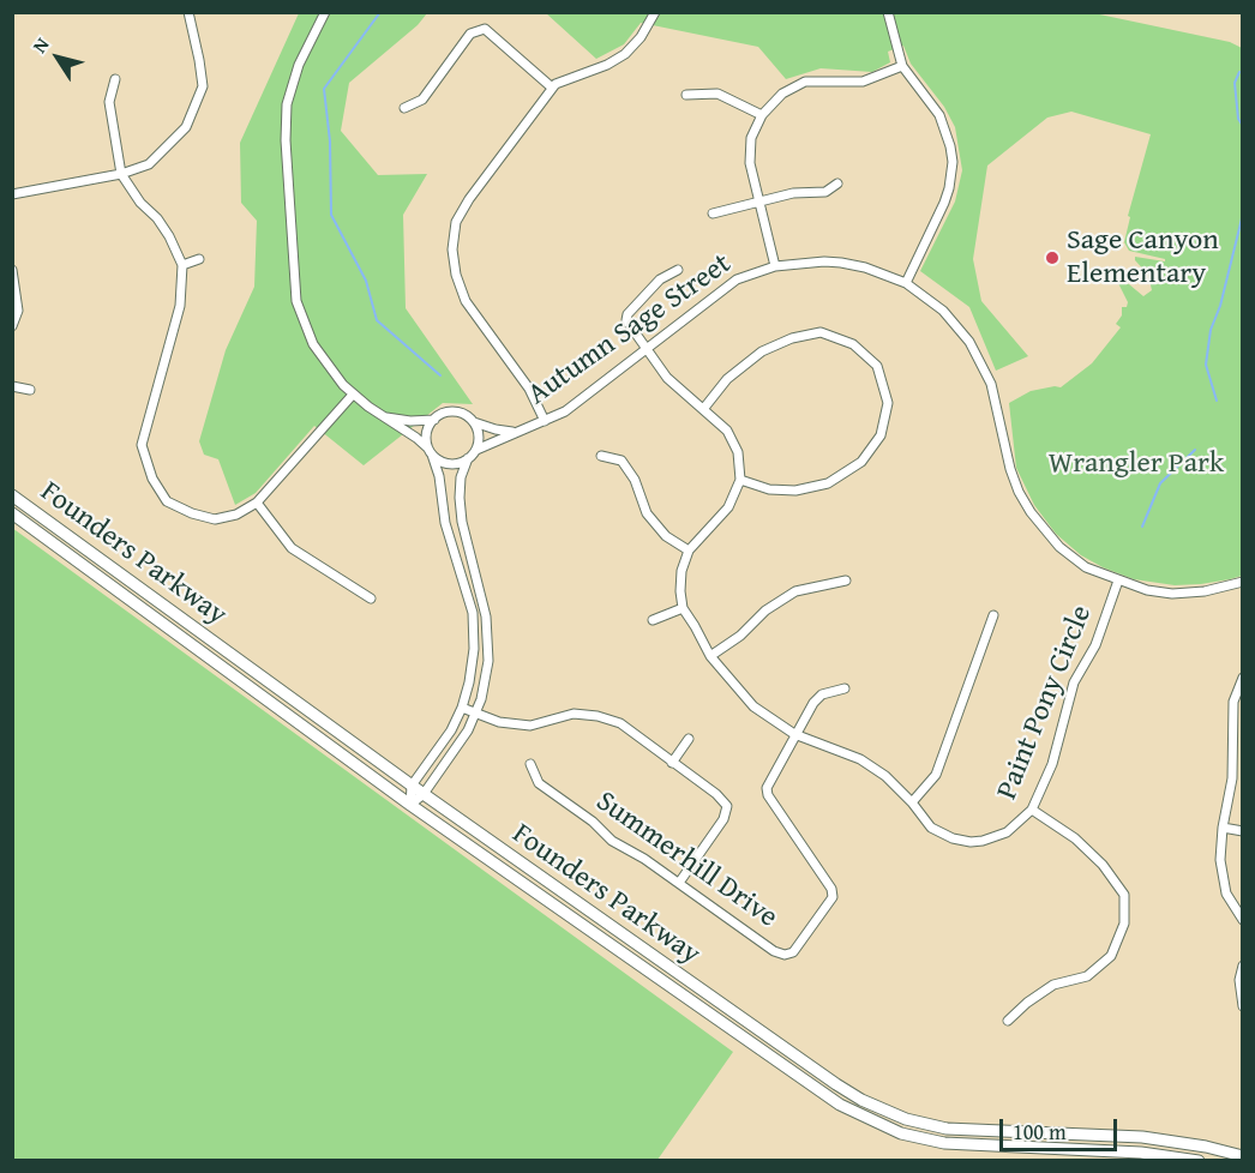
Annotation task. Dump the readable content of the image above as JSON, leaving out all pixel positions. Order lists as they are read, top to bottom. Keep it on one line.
{"streets":{"highway":["Founders Parkway"],"street":["Autumn Sage Street","Paint Pony Circle","Summerhill Drive"]},"crossings":[["Autumn Sage Street","Paint Pony Circle"],["Paint Pony Circle","Summerhill Drive"]],"parks":["Wrangler Park"],"places":["Sage Canyon Elementary"],"scale_bar":"100 m","north":"top left"}
